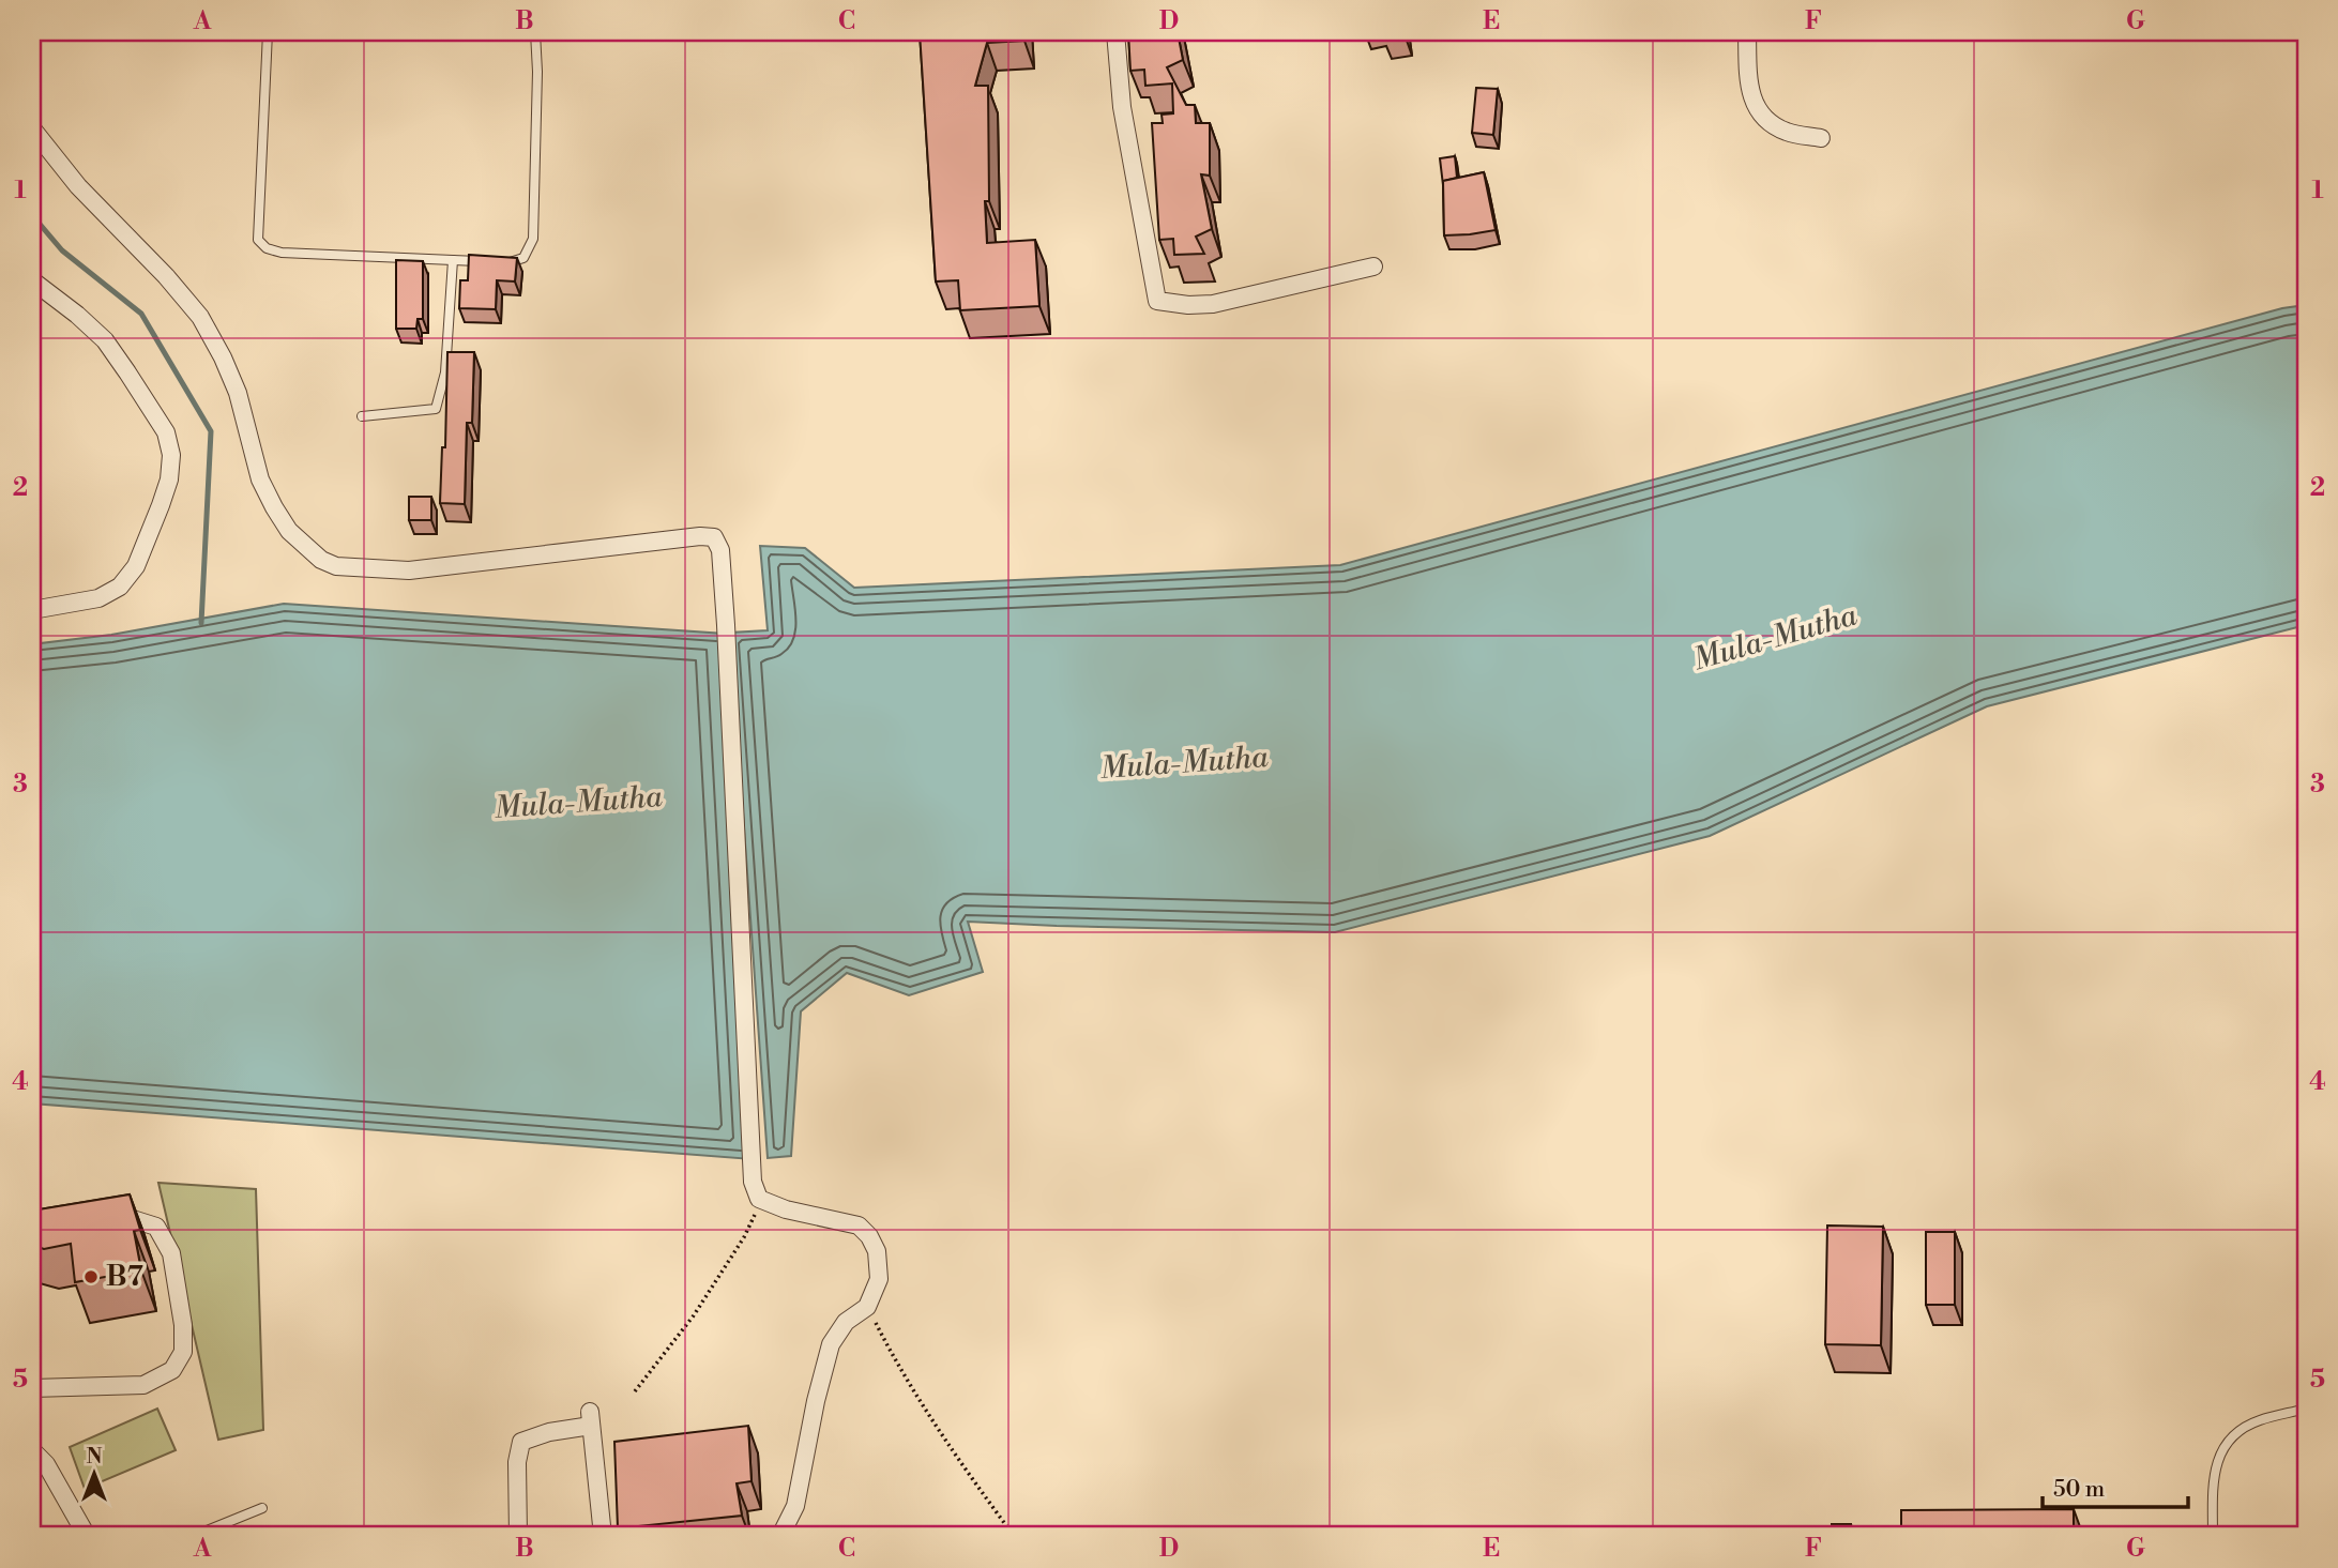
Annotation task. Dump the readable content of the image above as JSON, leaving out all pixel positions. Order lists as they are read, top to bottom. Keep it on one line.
{"water":["Mula-Mutha"],"places":["B7"],"scale_bar":"50 m","north":"top","grid":{"columns":["A","B","C","D","E","F","G"],"rows":["1","2","3","4","5"]}}
